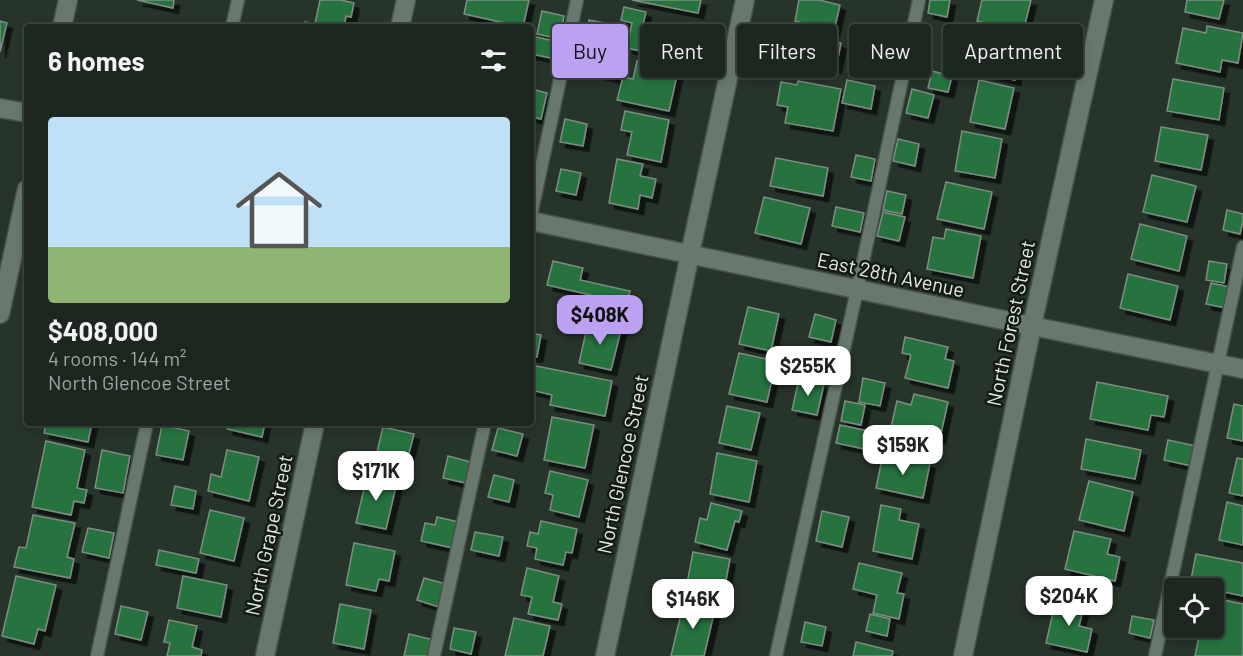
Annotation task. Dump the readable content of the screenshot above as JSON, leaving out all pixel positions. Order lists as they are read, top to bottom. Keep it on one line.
{"streets":{"street":["East 28th Avenue","North Forest Street","North Glencoe Street","North Grape Street"]},"crossings":[["East 28th Avenue","North Forest Street"],["East 28th Avenue","North Glencoe Street"]],"page":{"chip":["Buy","Rent","Filters","New","Apartment"],"heading":"6 homes","list":[{"name":"$408,000","note":"4 rooms · 144 m² · North Glencoe Street"}],"price":["$408K","$255K","$159K","$171K","$204K","$146K"]}}
